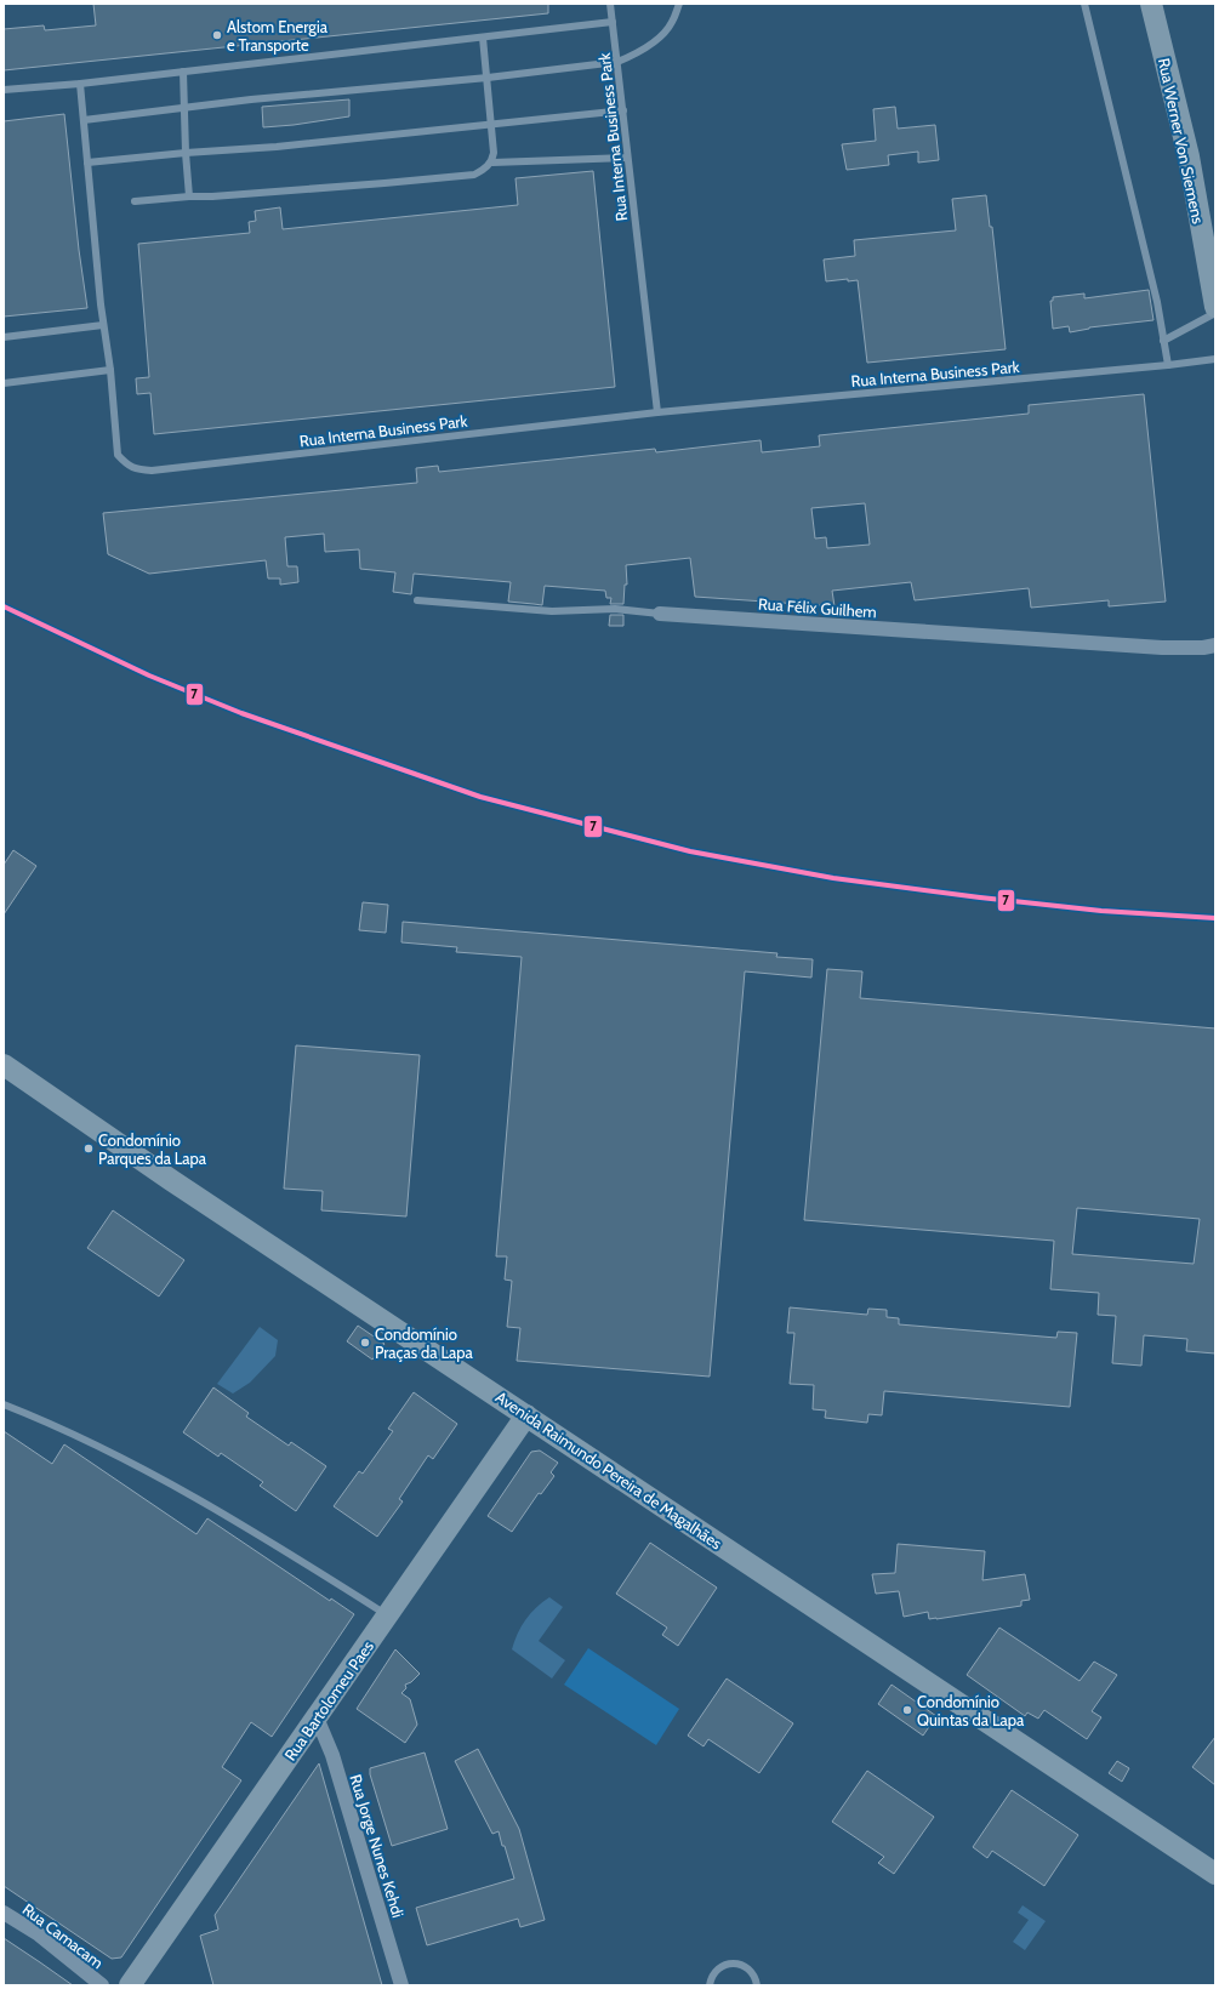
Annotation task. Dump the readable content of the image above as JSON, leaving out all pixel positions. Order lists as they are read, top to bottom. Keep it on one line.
{"streets":{"street":["Rua Werner Von Siemens","Rua Félix Guilhem","Avenida Raimundo Pereira de Magalhães","Rua Bartolomeu Paes","Rua Jorge Nunes Kehdi","Rua Camacam"],"lane":["Rua Interna Business Park"]},"crossings":[["Avenida Raimundo Pereira de Magalhães","Rua Bartolomeu Paes"],["Rua Bartolomeu Paes","Rua Jorge Nunes Kehdi"]],"places":["Alstom Energia e Transporte","Condomínio Parques da Lapa","Condomínio Praças da Lapa","Condomínio Quintas da Lapa"],"lines":["transit line 7"]}
